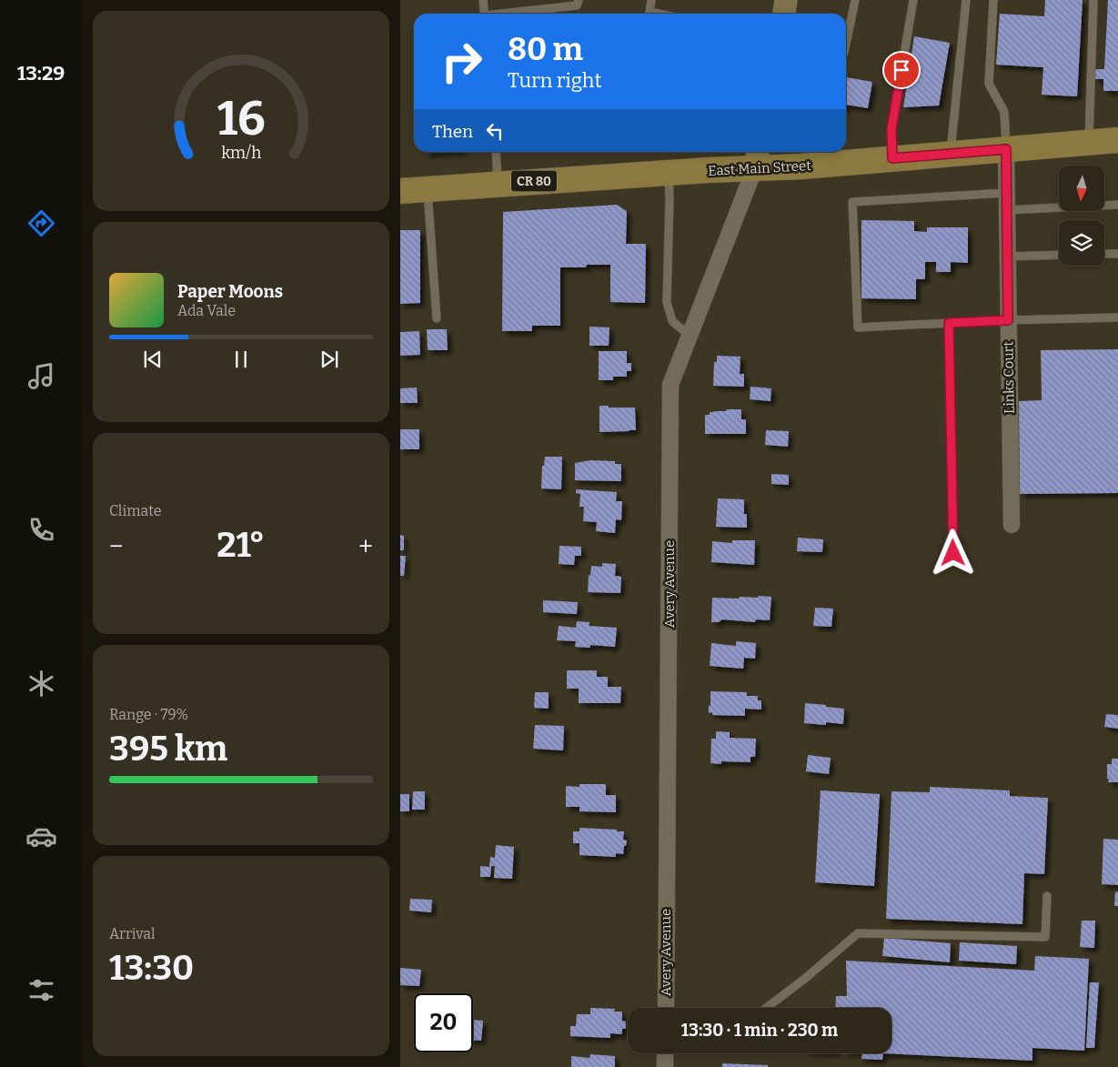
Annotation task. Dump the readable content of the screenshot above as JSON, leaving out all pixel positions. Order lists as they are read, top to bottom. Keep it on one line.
{"streets":{"main road":["East Main Street","CR 80"],"street":["Links Court","Avery Avenue"]},"crossings":[["East Main Street","Links Court"],["East Main Street","Avery Avenue"]],"north":"bottom","page":{"tabs":"13:29","turn":["80 m","Turn right"],"then":"Then","song":["Paper Moons","Ada Vale"],"tile":["Climate",["Range · 79%","395 km"],["Arrival","13:30"]],"heat":["−","21°","+"],"limit":"20","trip":"13:30 · 1 min · 230 m","gauge":["16","km/h"]}}
